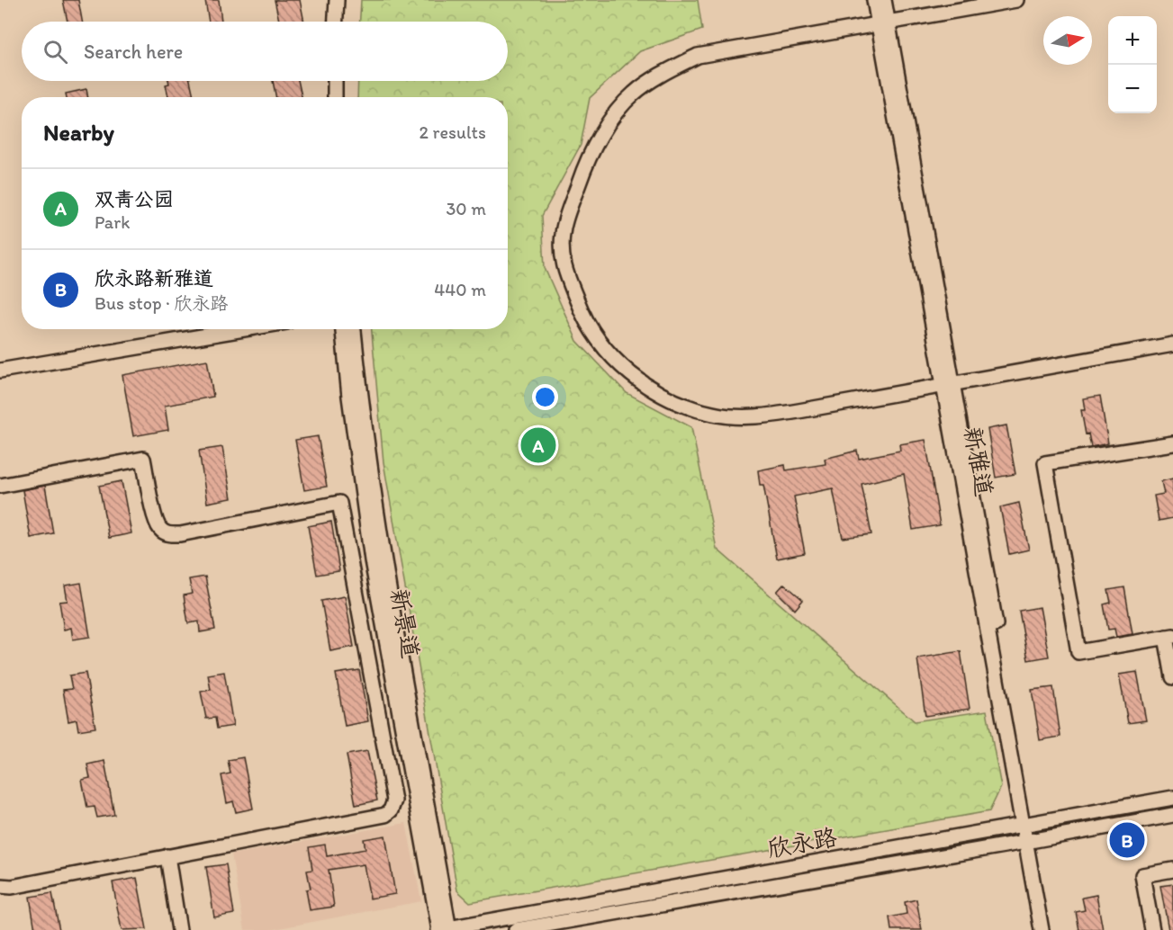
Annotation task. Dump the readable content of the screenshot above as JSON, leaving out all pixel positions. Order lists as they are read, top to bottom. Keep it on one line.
{"streets":{"street":["新雅道","新景道","欣永路"]},"crossings":[["新雅道","欣永路"],["新景道","欣永路"]],"north":"right","page":{"map_buttons":["+","−"],"search":"Search here","heading":["Nearby","2 results"],"list":[{"mark":"A","name":"双青公园","note":"Park","value":"30 m"},{"mark":"B","name":"欣永路新雅道","note":"Bus stop · 欣永路","value":"440 m"}],"pins":["A","B"]}}
